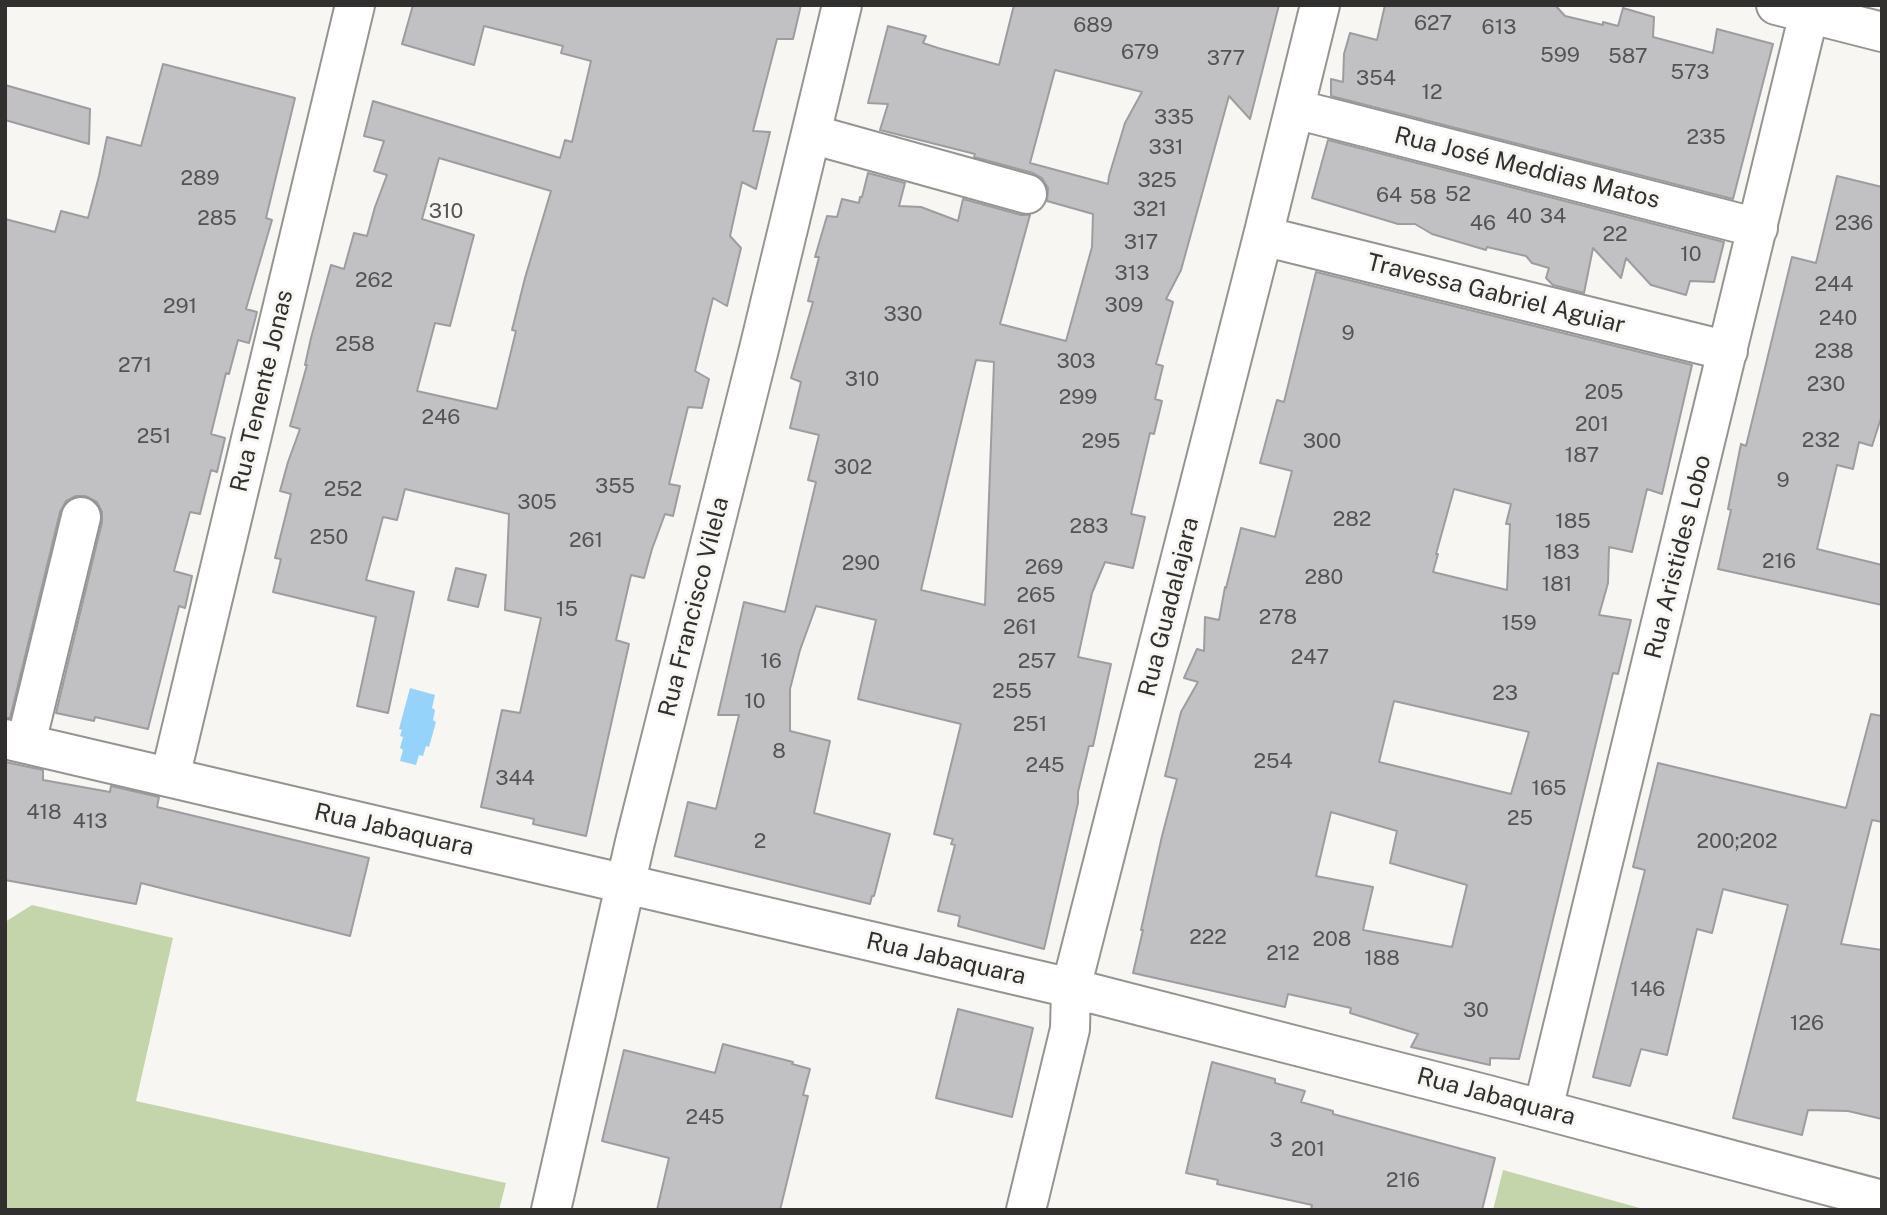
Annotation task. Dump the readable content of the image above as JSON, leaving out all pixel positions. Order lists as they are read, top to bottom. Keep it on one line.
{"streets":{"street":["Rua José Meddias Matos","Travessa Gabriel Aguiar","Rua Tenente Jonas","Rua Aristides Lobo","Rua Francisco Vilela","Rua Guadalajara","Rua Jabaquara"]},"crossings":[["Rua José Meddias Matos","Rua Aristides Lobo"],["Rua José Meddias Matos","Rua Guadalajara"],["Travessa Gabriel Aguiar","Rua Aristides Lobo"],["Travessa Gabriel Aguiar","Rua Guadalajara"],["Rua Tenente Jonas","Rua Jabaquara"],["Rua Aristides Lobo","Rua Jabaquara"],["Rua Francisco Vilela","Rua Jabaquara"],["Rua Guadalajara","Rua Jabaquara"]],"house_numbers":["627","689","613","679","599","587","377","573","354","12","335","235","331","289","325","52","64","58","321","310","40","34","285","46","236","22","317","10","313","262","244","309","291","330","240","9","258","238","303","271","310","230","205","299","246","201","251","232","295","300","187","302","9","355","252","305","282","185","283","250","261","183","216","290","269","280","181","265","15","278","159","261","247","16","257","255","23","10","251","8","254","245","344","165","418","25","413","2","200;202","222","208","212","188","146","30","126","245","3","201","216"]}
